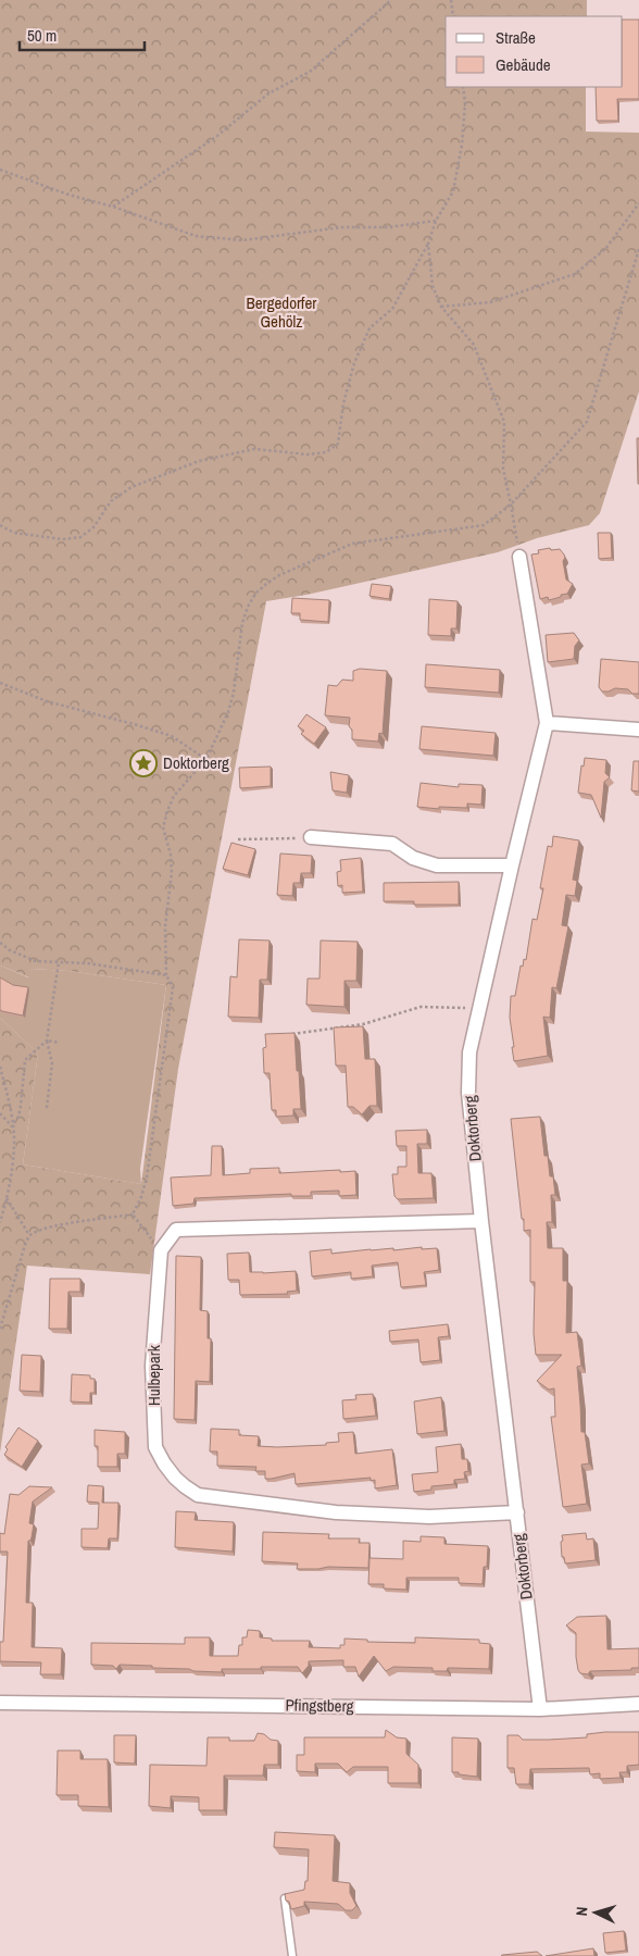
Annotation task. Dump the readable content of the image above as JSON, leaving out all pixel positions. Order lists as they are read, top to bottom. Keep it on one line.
{"streets":{"street":["Doktorberg","Hulbepark","Pfingstberg"]},"crossings":[["Doktorberg","Hulbepark"],["Doktorberg","Pfingstberg"]],"parks":["Bergedorfer Gehölz"],"places":{"place":["Doktorberg"]},"legend":["Straße","Gebäude"],"scale_bar":"50 m","north":"left"}
